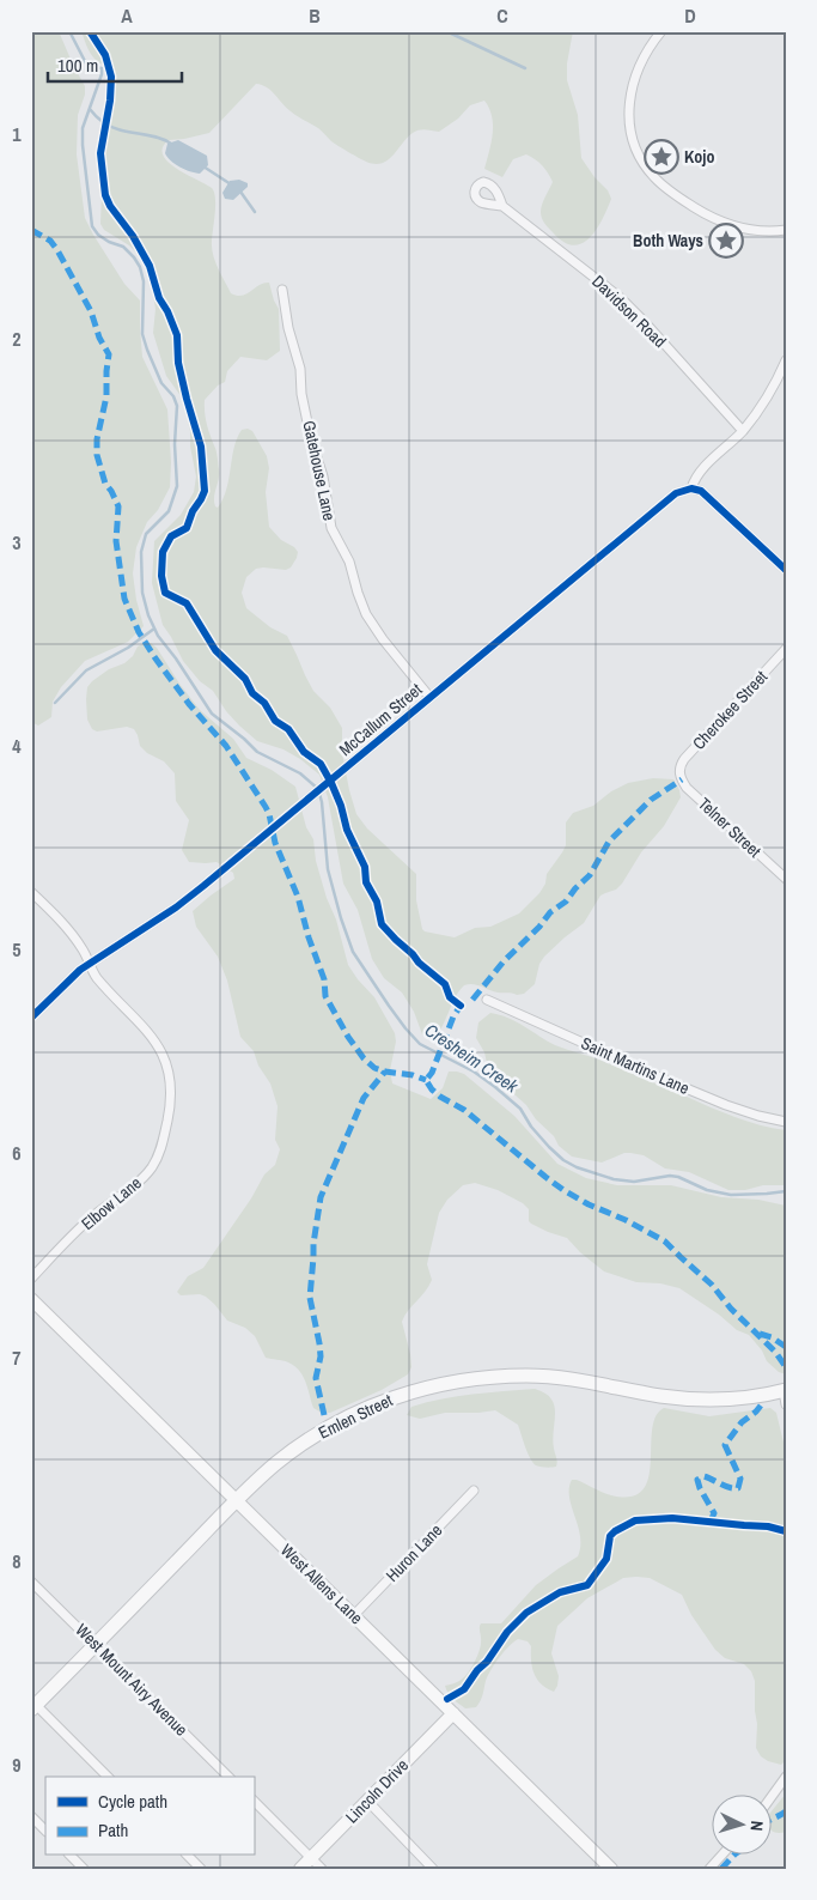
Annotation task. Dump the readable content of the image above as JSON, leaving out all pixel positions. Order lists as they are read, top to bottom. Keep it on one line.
{"streets":{"main road":["Emlen Street"],"street":["Davidson Road","Gatehouse Lane","Cherokee Street","McCallum Street","Telner Street","Saint Martins Lane","Elbow Lane","Huron Lane","West Allens Lane","West Mount Airy Avenue","Lincoln Drive"]},"crossings":[["Davidson Road","McCallum Street"],["Gatehouse Lane","McCallum Street"],["Cherokee Street","Telner Street"],["McCallum Street","Elbow Lane"],["Emlen Street","West Allens Lane"],["Emlen Street","West Mount Airy Avenue"],["Huron Lane","West Allens Lane"],["West Allens Lane","Lincoln Drive"]],"water":["Cresheim Creek"],"places":{"place":["Kojo","Both Ways"]},"legend":["Cycle path","Path"],"scale_bar":"100 m","north":"right","grid":{"columns":["A","B","C","D"],"rows":["1","2","3","4","5","6","7","8","9"]}}
